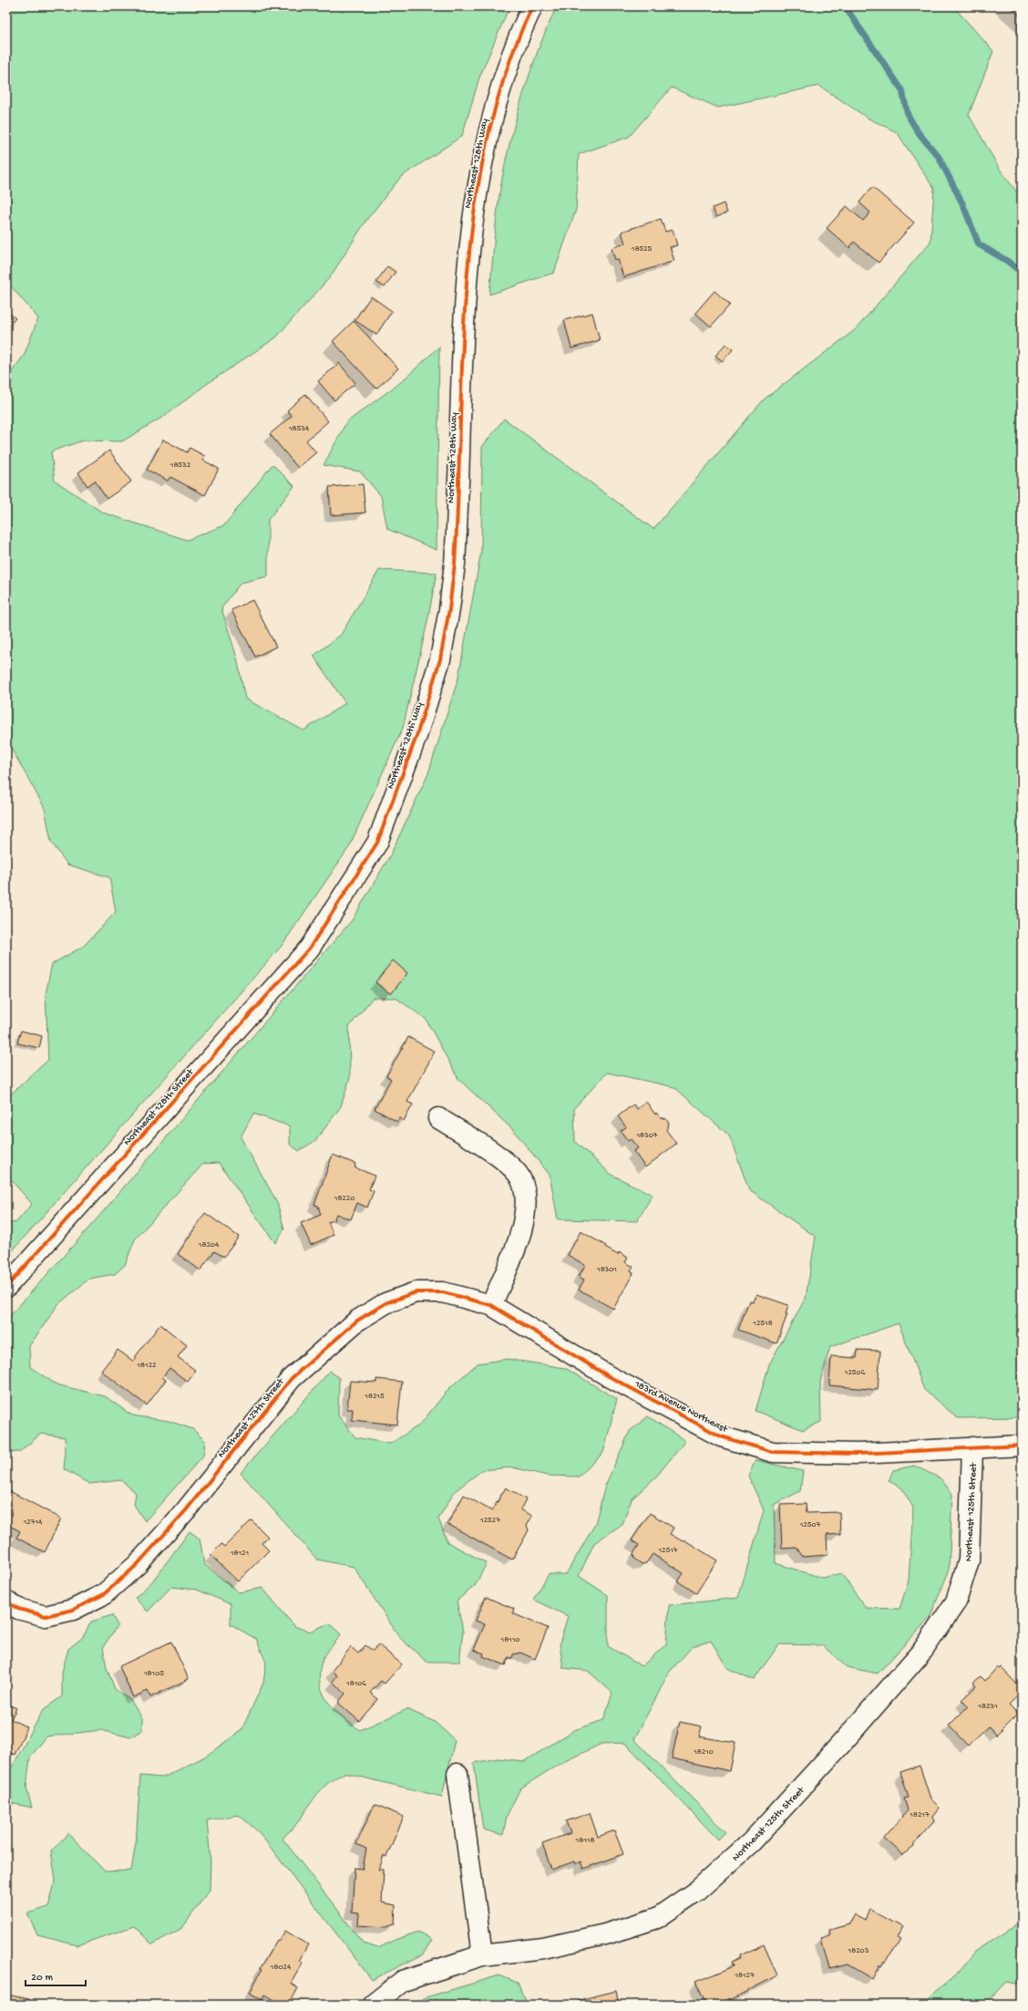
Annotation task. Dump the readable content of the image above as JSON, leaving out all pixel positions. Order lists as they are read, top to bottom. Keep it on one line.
{"streets":{"street":["Northeast 128th Way","Northeast 128th Street","183rd Avenue Northeast","Northeast 127th Street","Northeast 125th Street"]},"crossings":[["Northeast 128th Way","Northeast 128th Street"],["183rd Avenue Northeast","Northeast 127th Street"],["183rd Avenue Northeast","Northeast 125th Street"]],"house_numbers":["18525","18534","18532","18307","18220","18204","18301","12518","18122","12506","18215","12527","12714","12507","12517","18121","18110","18105","18106","18231","18210","18217","18118","18203","18024","18127"],"scale_bar":"20 m"}
